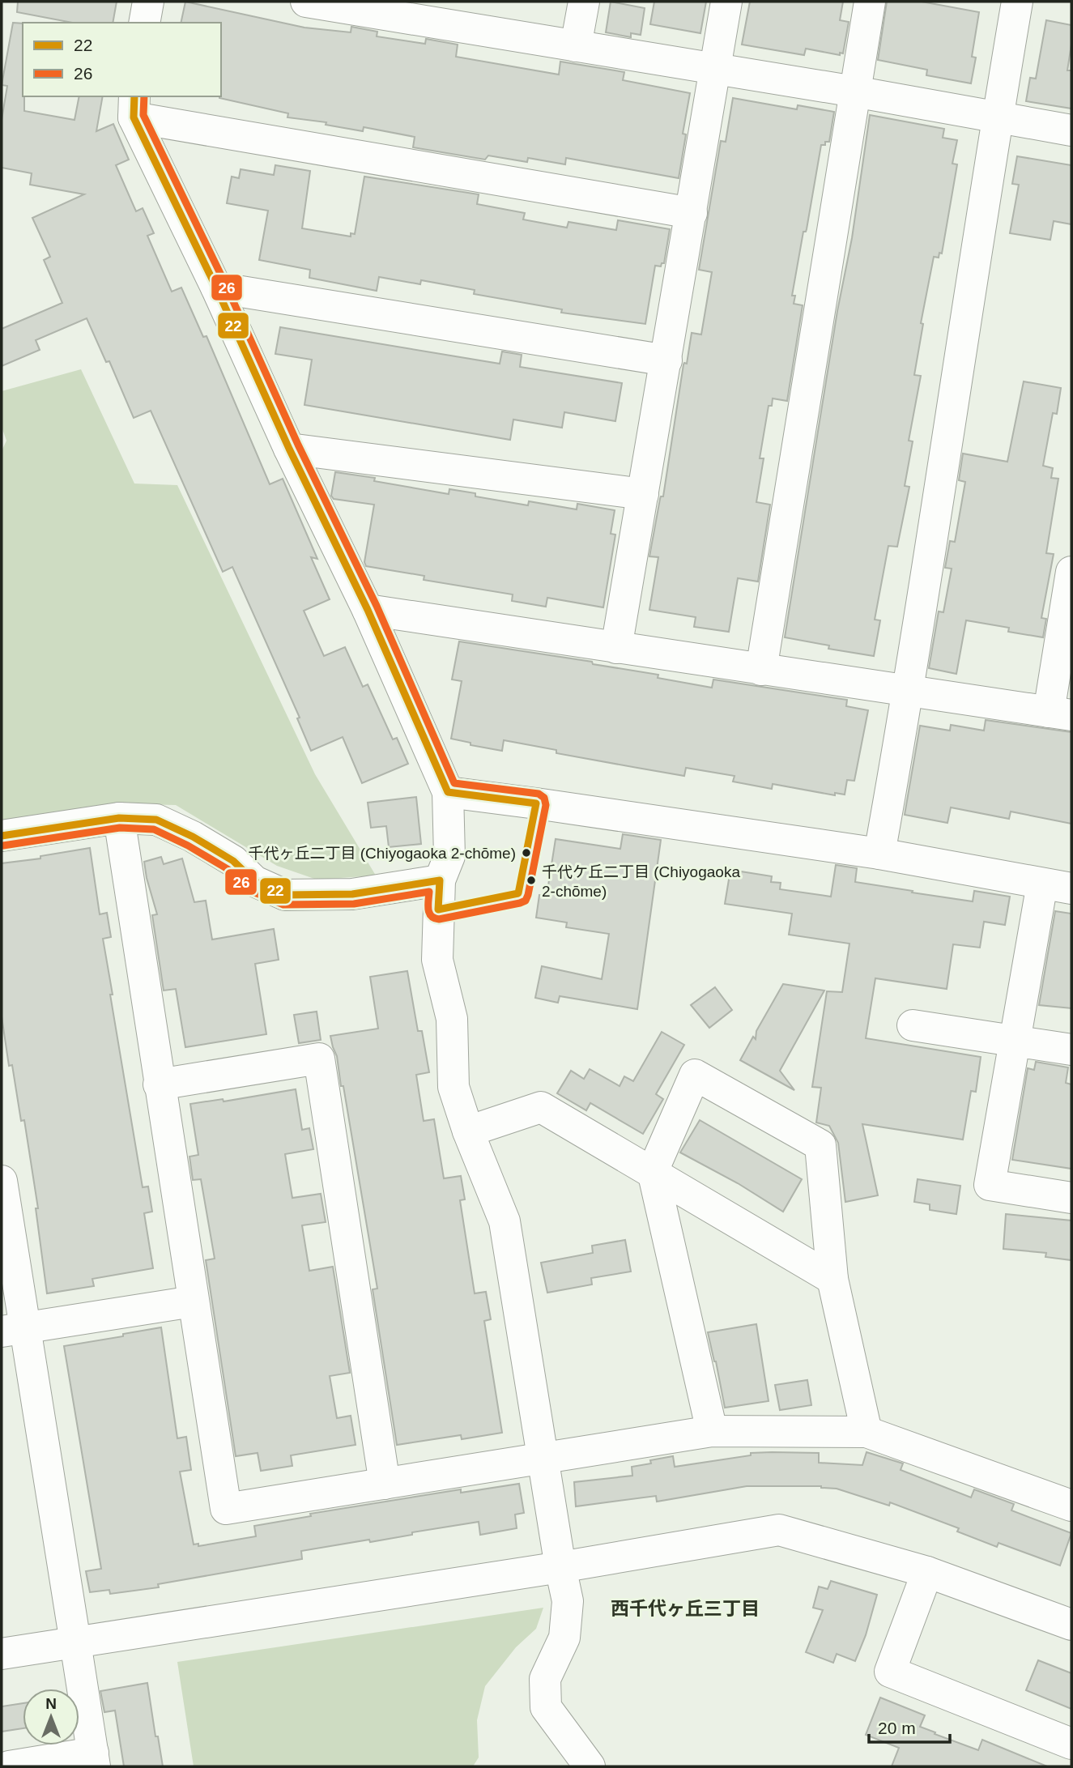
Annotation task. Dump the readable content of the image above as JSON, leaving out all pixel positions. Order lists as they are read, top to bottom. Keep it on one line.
{"districts":["西千代ヶ丘三丁目"],"places":["千代ヶ丘二丁目 (Chiyogaoka 2-chōme)","千代ケ丘二丁目 (Chiyogaoka 2-chōme)"],"lines":["transit line 22","transit line 26"],"legend":["22","26"],"scale_bar":"20 m","north":"top"}
